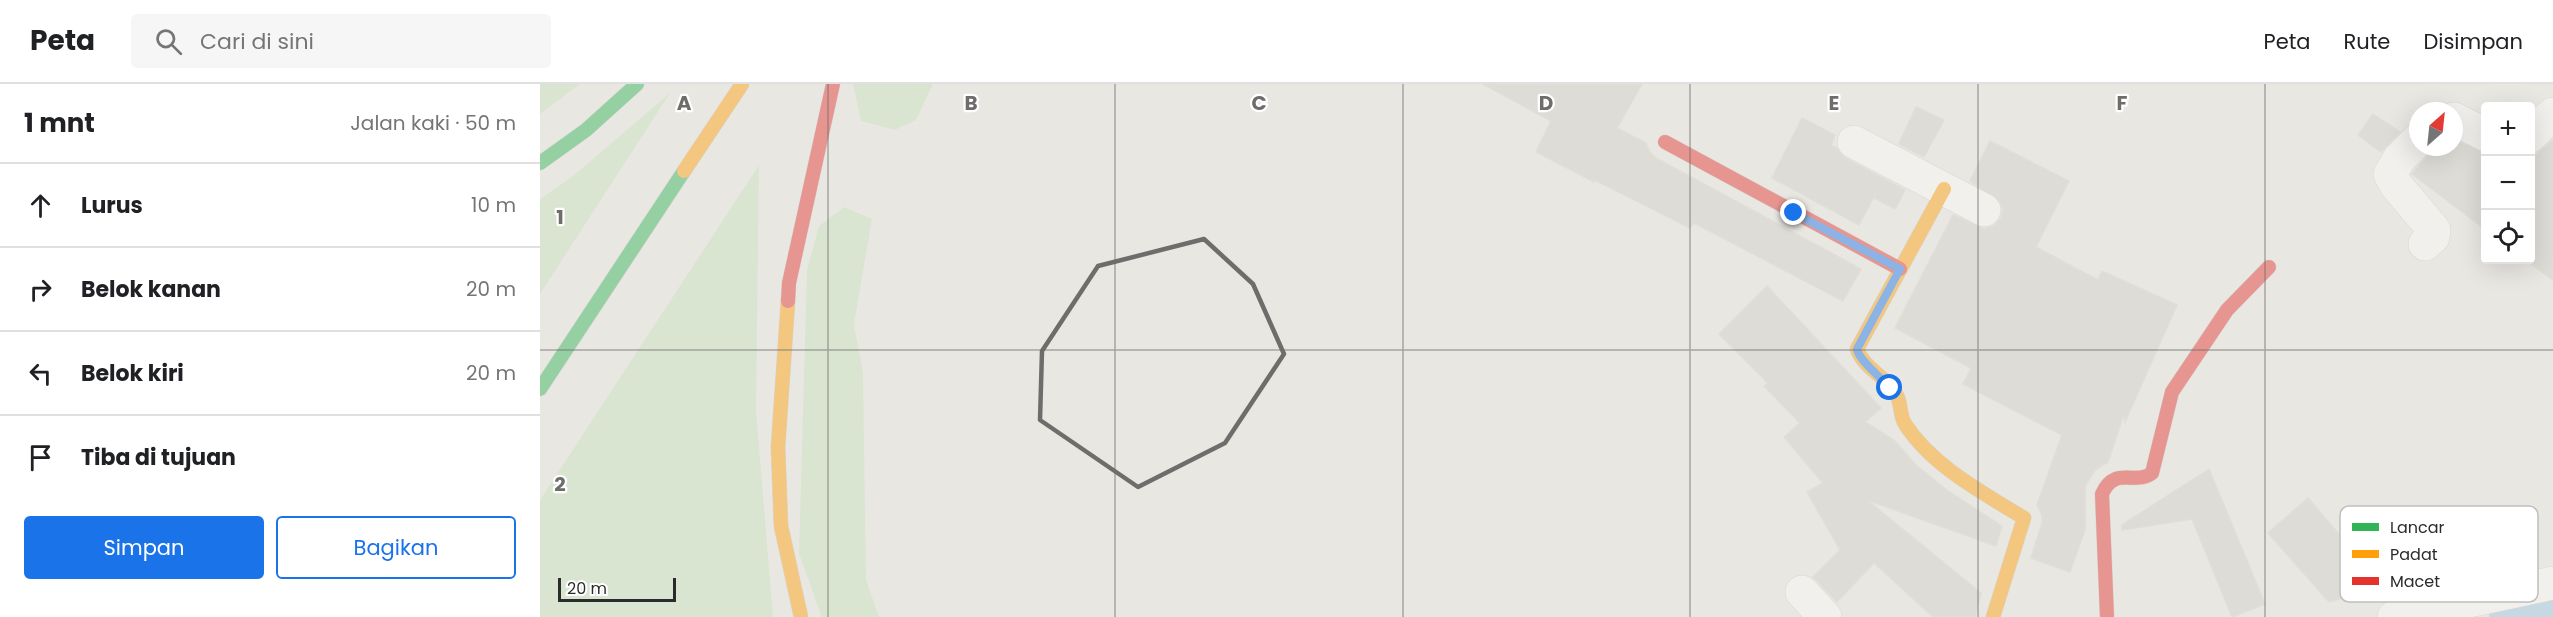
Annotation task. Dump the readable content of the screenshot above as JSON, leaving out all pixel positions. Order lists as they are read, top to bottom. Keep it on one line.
{"legend":["Lancar","Padat","Macet"],"scale_bar":"20 m","north":"top right","page":{"header":"Peta","search":"Cari di sini","nav":["Peta","Rute","Disimpan"],"heading":["1 mnt","Jalan kaki · 50 m"],"map_buttons":["+","−"],"list":[["Lurus","10 m"],["Belok kanan","20 m"],["Belok kiri","20 m"],"Tiba di tujuan"],"buttons":["Simpan","Bagikan"],"scale":"20 m"},"grid":{"columns":["A","B","C","D","E","F"],"rows":["1","2"]}}
